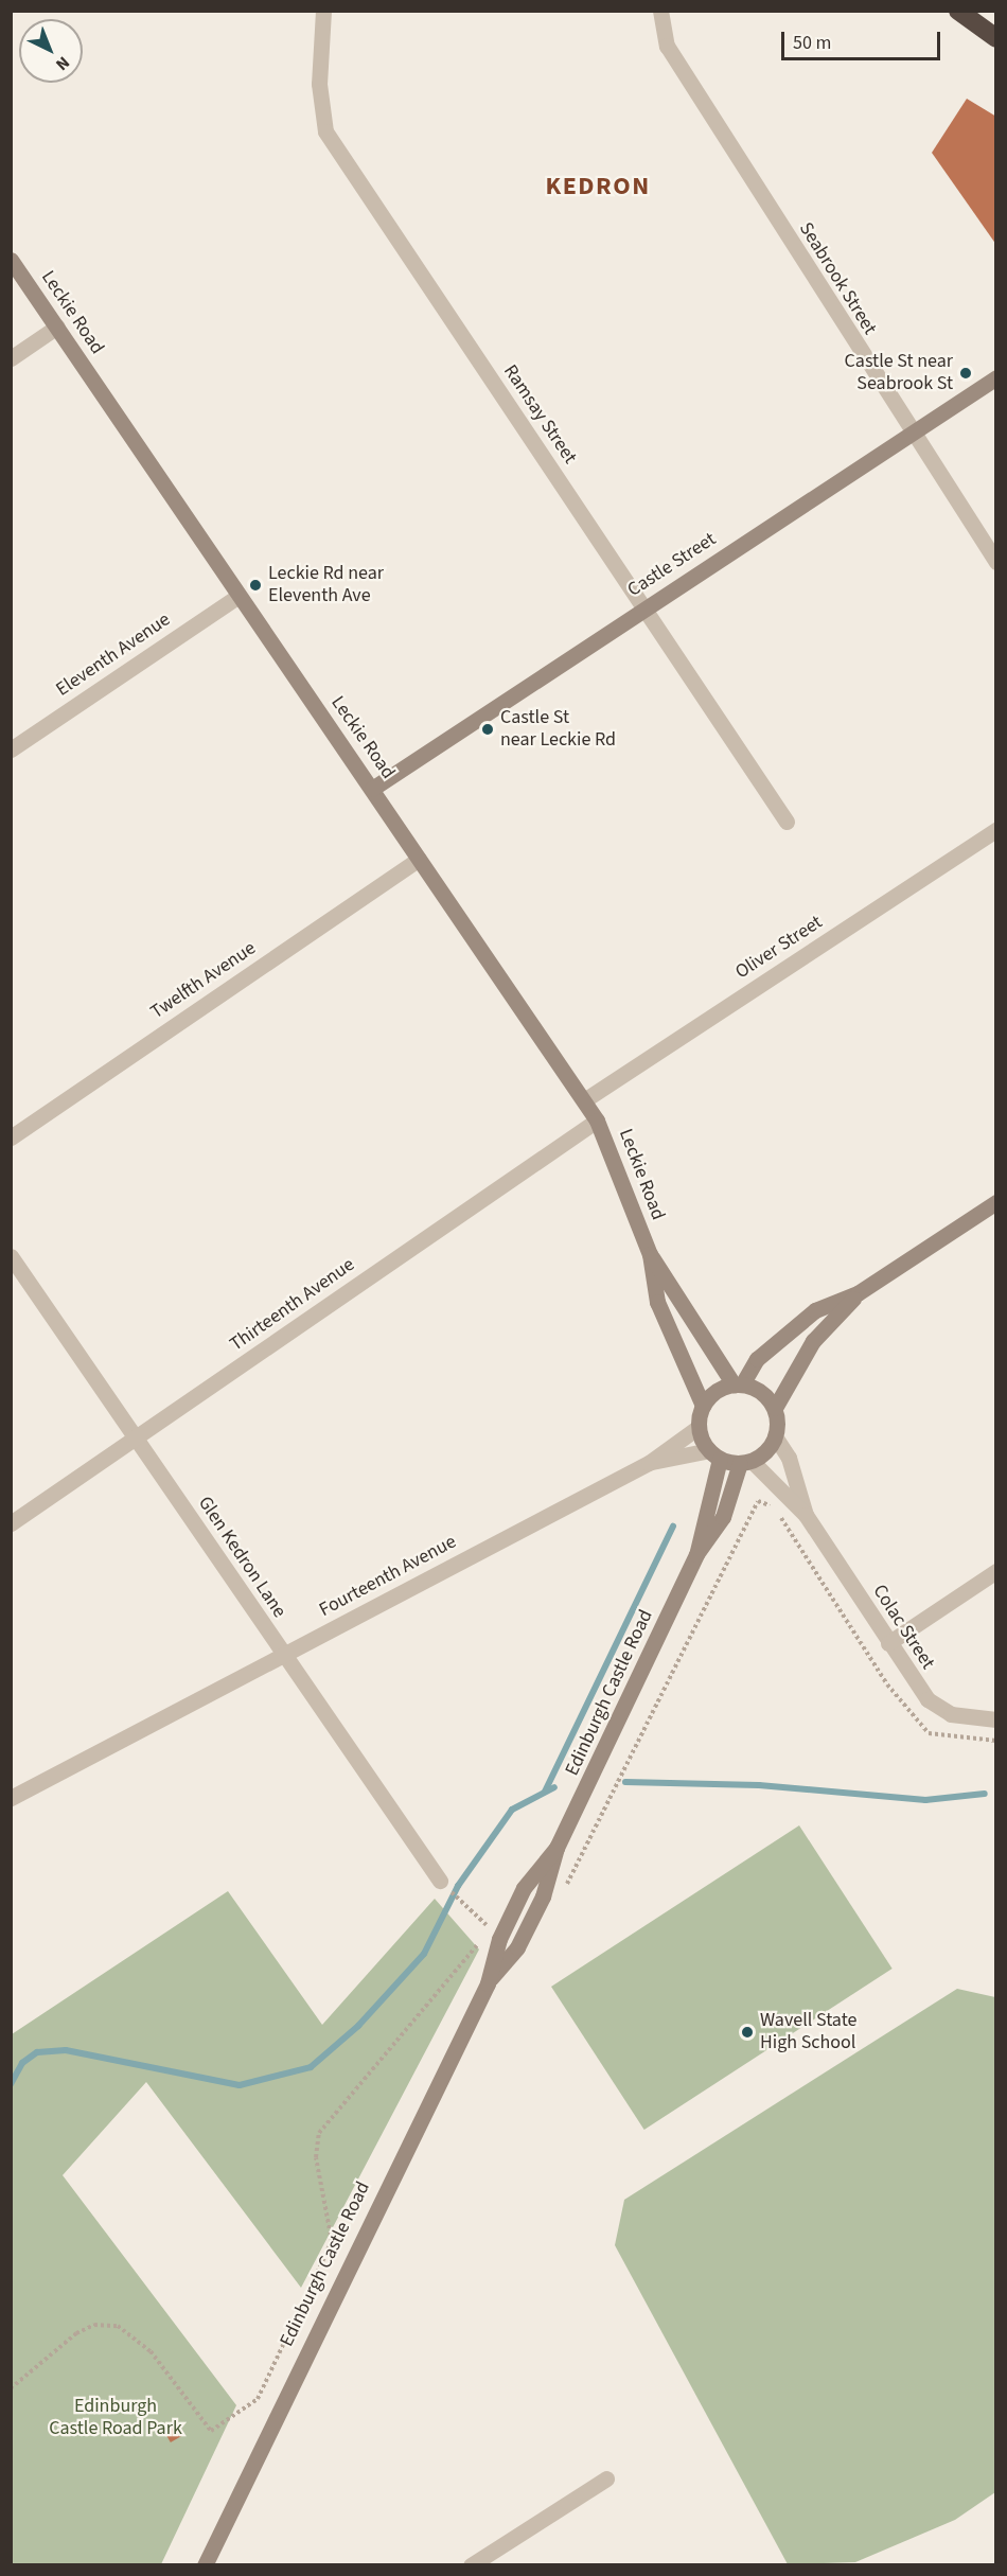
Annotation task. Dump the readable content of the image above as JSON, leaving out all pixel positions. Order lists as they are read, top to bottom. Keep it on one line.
{"streets":{"street":["Seabrook Street","Leckie Road","Ramsay Street","Castle Street","Eleventh Avenue","Oliver Street","Twelfth Avenue","Thirteenth Avenue","Glen Kedron Lane","Fourteenth Avenue","Colac Street","Edinburgh Castle Road"]},"crossings":[["Seabrook Street","Castle Street"],["Leckie Road","Castle Street"],["Leckie Road","Eleventh Avenue"],["Leckie Road","Oliver Street"],["Leckie Road","Twelfth Avenue"],["Leckie Road","Thirteenth Avenue"],["Leckie Road","Fourteenth Avenue"],["Leckie Road","Colac Street"],["Leckie Road","Edinburgh Castle Road"],["Ramsay Street","Castle Street"],["Thirteenth Avenue","Glen Kedron Lane"],["Glen Kedron Lane","Fourteenth Avenue"],["Fourteenth Avenue","Colac Street"],["Fourteenth Avenue","Edinburgh Castle Road"],["Colac Street","Edinburgh Castle Road"]],"districts":["KEDRON"],"parks":["Edinburgh Castle Road Park"],"places":["Castle St near Seabrook St","Leckie Rd near Eleventh Ave","Castle St near Leckie Rd","Wavell State High School"],"scale_bar":"50 m","north":"bottom right"}
